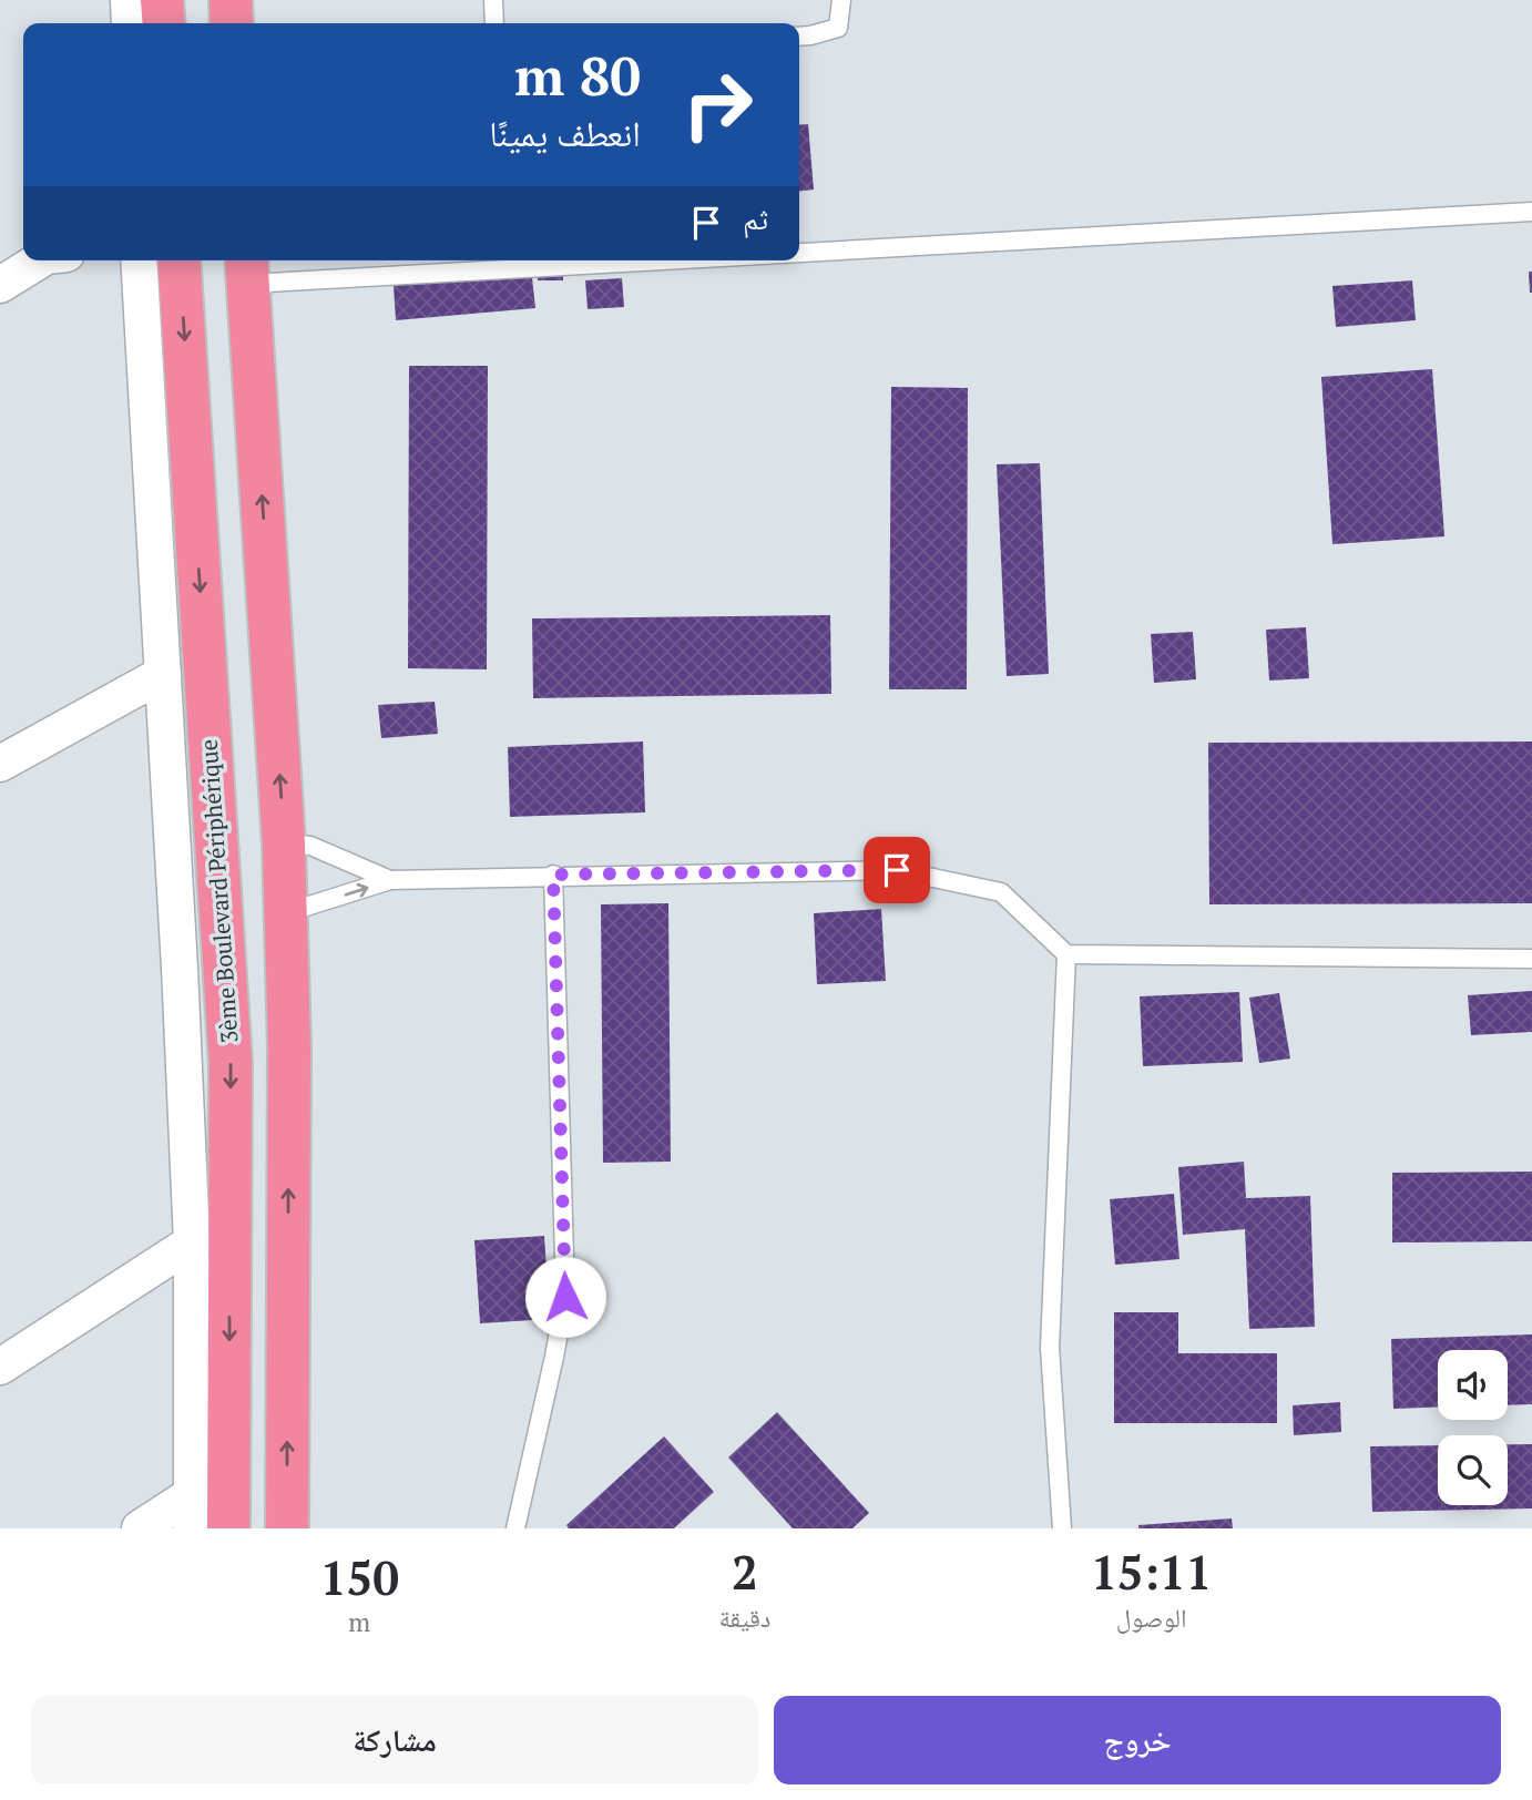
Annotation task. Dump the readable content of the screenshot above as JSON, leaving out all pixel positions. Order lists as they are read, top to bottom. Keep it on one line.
{"streets":{"highway":["3ème Boulevard Périphérique"]},"page":{"turn":["80 m","انعطف يمينًا"],"then":"ثم","eta":["15:11","الوصول","2","دقيقة","150","m"],"buttons":["خروج","مشاركة"]}}
